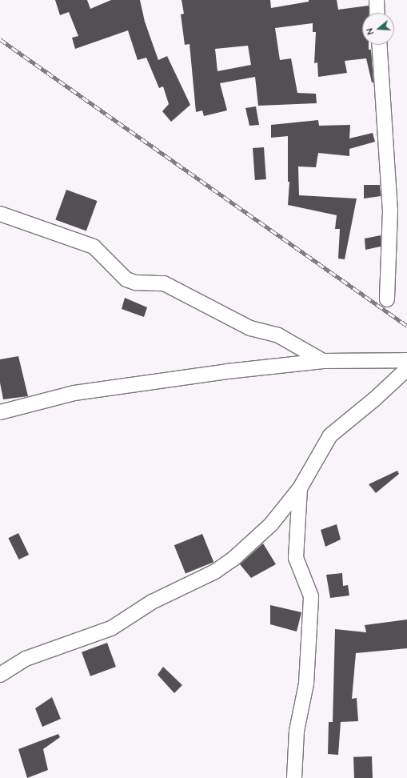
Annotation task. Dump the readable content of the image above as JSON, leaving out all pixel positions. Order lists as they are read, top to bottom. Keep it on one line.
{"north":"left"}
